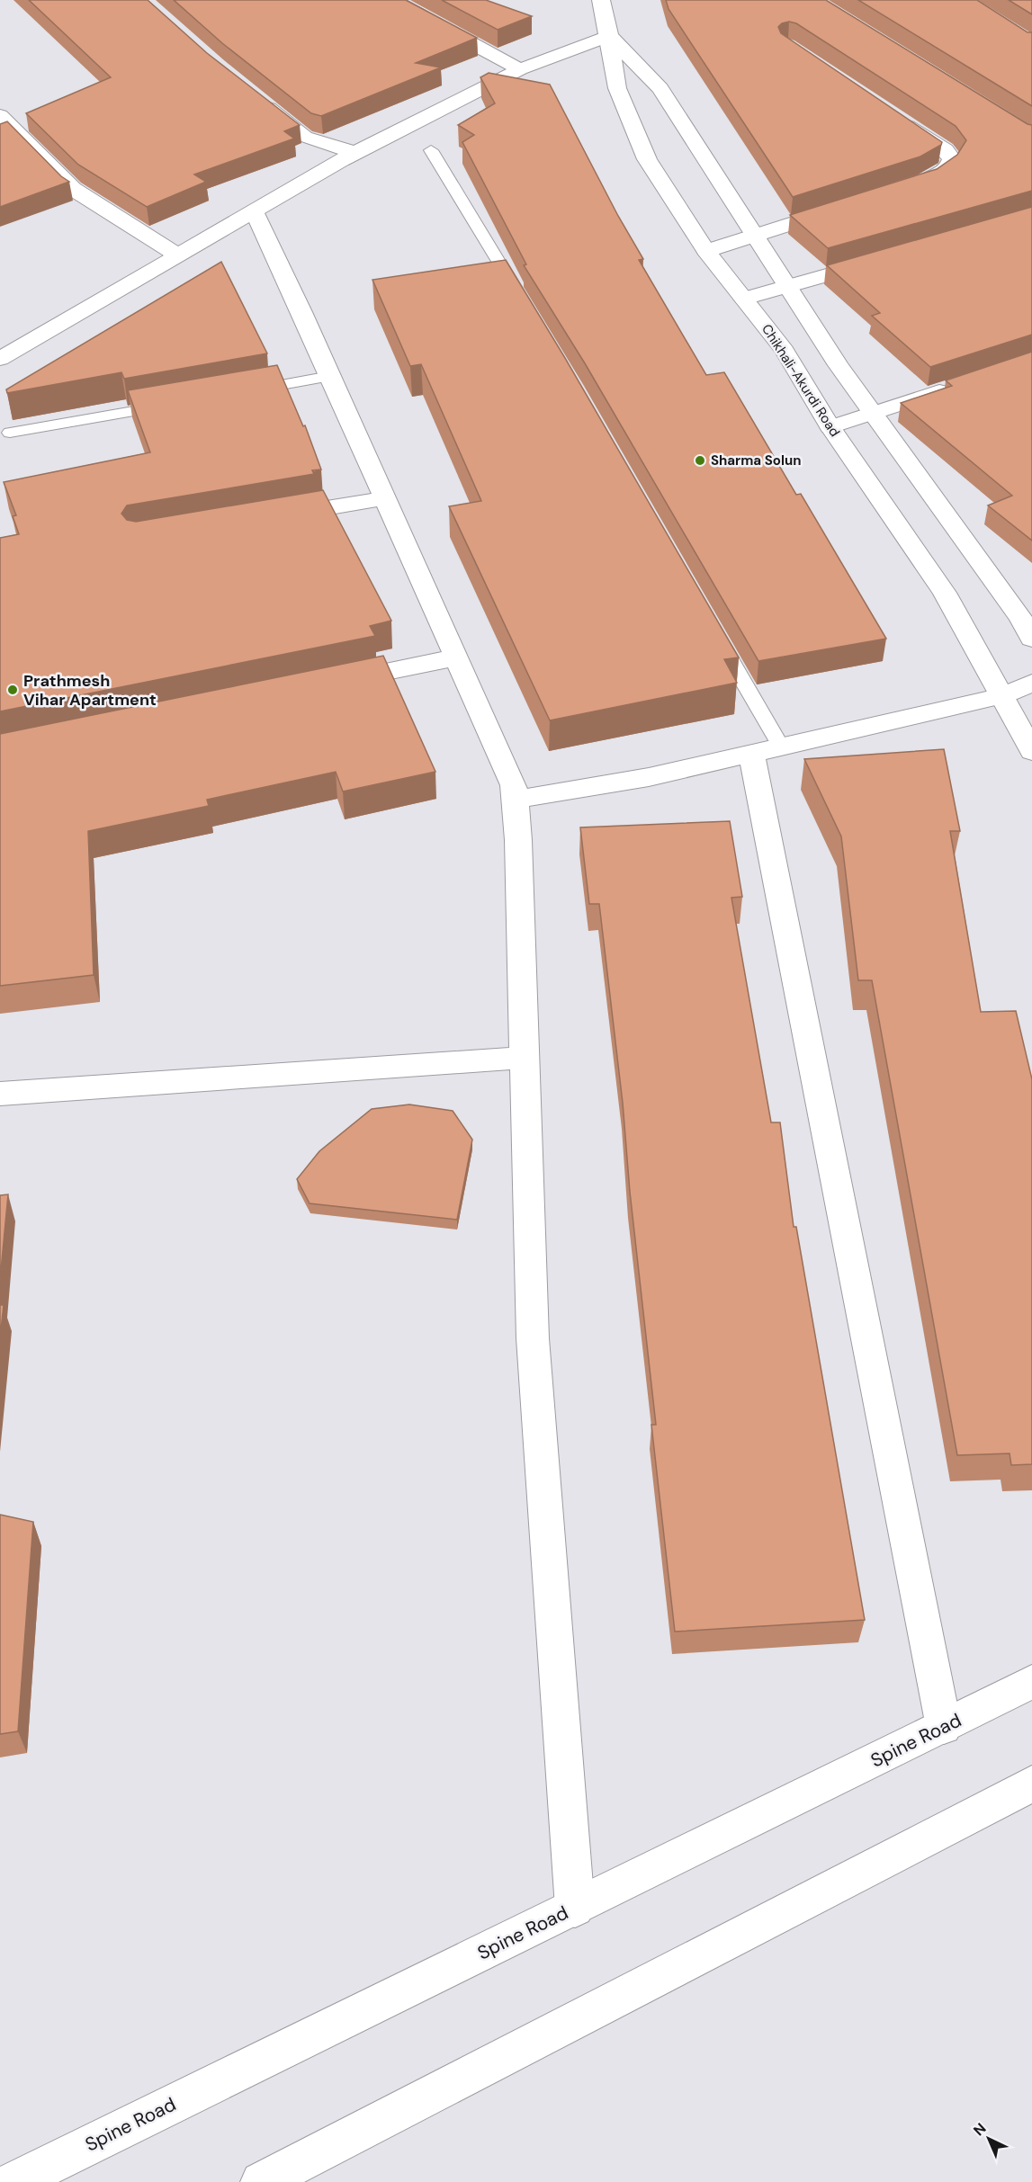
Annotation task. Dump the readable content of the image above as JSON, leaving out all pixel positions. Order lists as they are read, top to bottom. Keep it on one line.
{"streets":{"street":["Chikhali-Akurdi Road","Spine Road"]},"places":["Sharma Solun","Prathmesh Vihar Apartment"],"north":"top left"}
